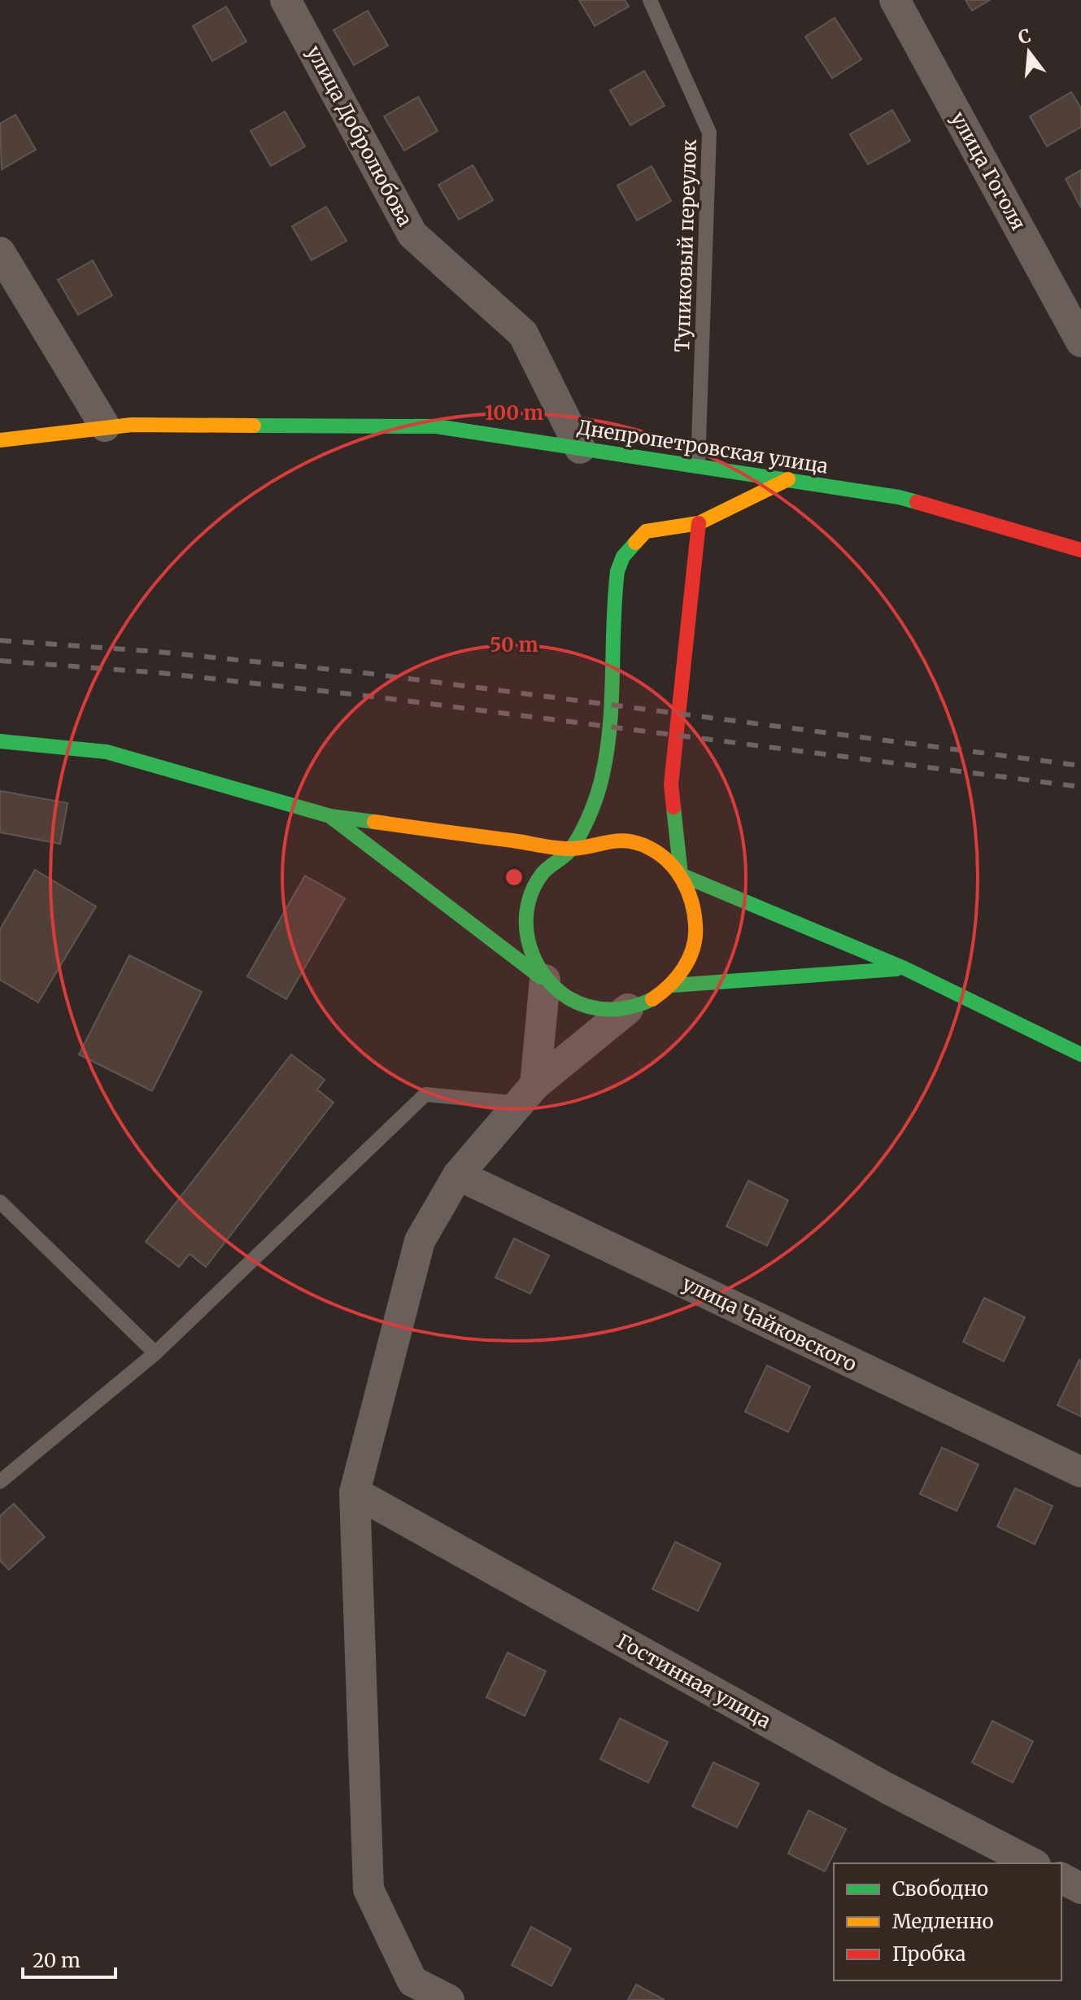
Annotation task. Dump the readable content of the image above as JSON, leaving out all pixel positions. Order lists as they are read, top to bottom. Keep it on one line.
{"streets":{"main road":["Днепропетровская улица"],"street":["улица Добролюбова","улица Гоголя","улица Чайковского","Гостинная улица"],"lane":["Тупиковый переулок"]},"crossings":[["улица Добролюбова","Днепропетровская улица"],["Тупиковый переулок","Днепропетровская улица"]],"legend":["Свободно","Медленно","Пробка"],"scale_bar":"20 m","north":"top","rings":["100 m","50 m"]}
